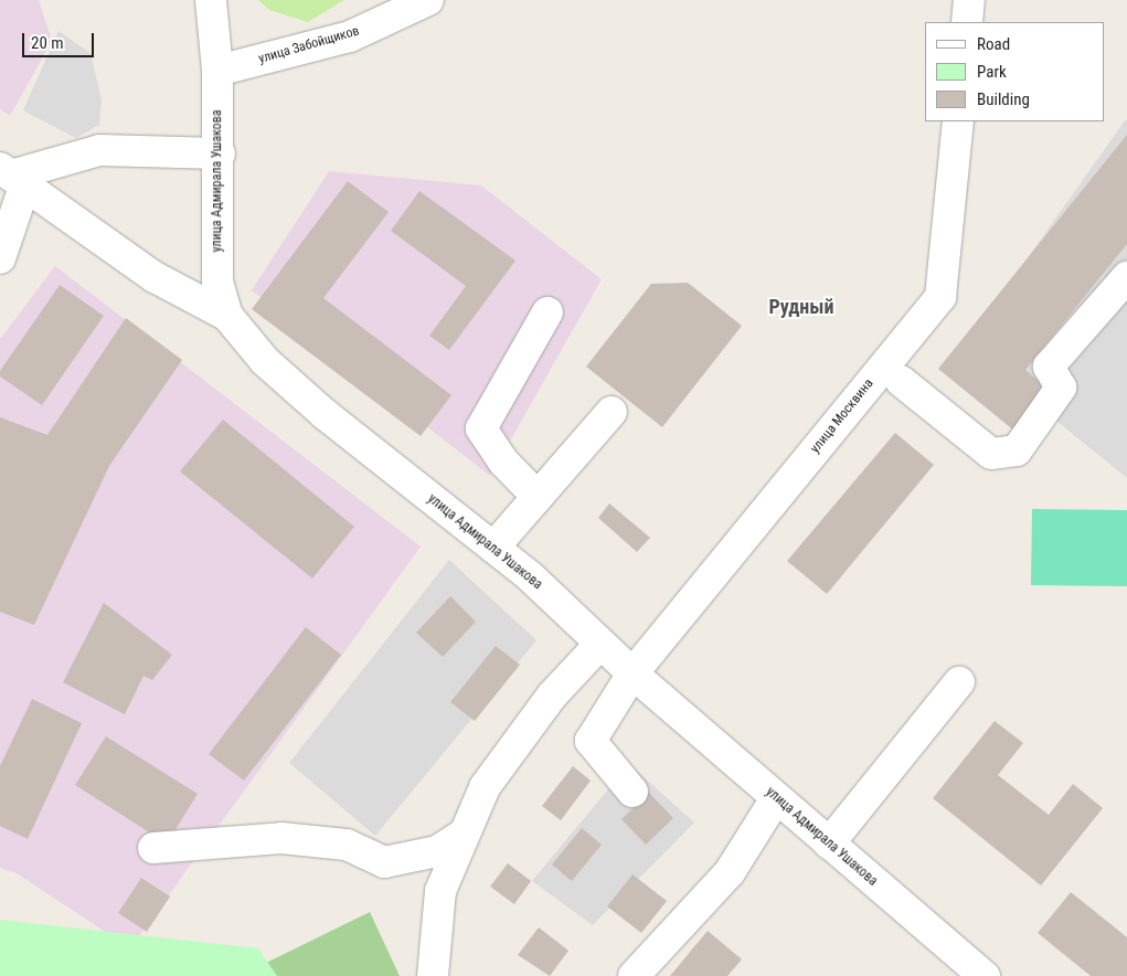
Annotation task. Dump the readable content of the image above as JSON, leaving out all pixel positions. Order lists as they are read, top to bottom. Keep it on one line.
{"streets":{"street":["улица Забойщиков","улица Адмирала Ушакова","улица Москвина"]},"crossings":[["улица Забойщиков","улица Адмирала Ушакова"],["улица Адмирала Ушакова","улица Москвина"]],"districts":["Рудный"],"legend":["Road","Park","Building"],"scale_bar":"20 m"}
